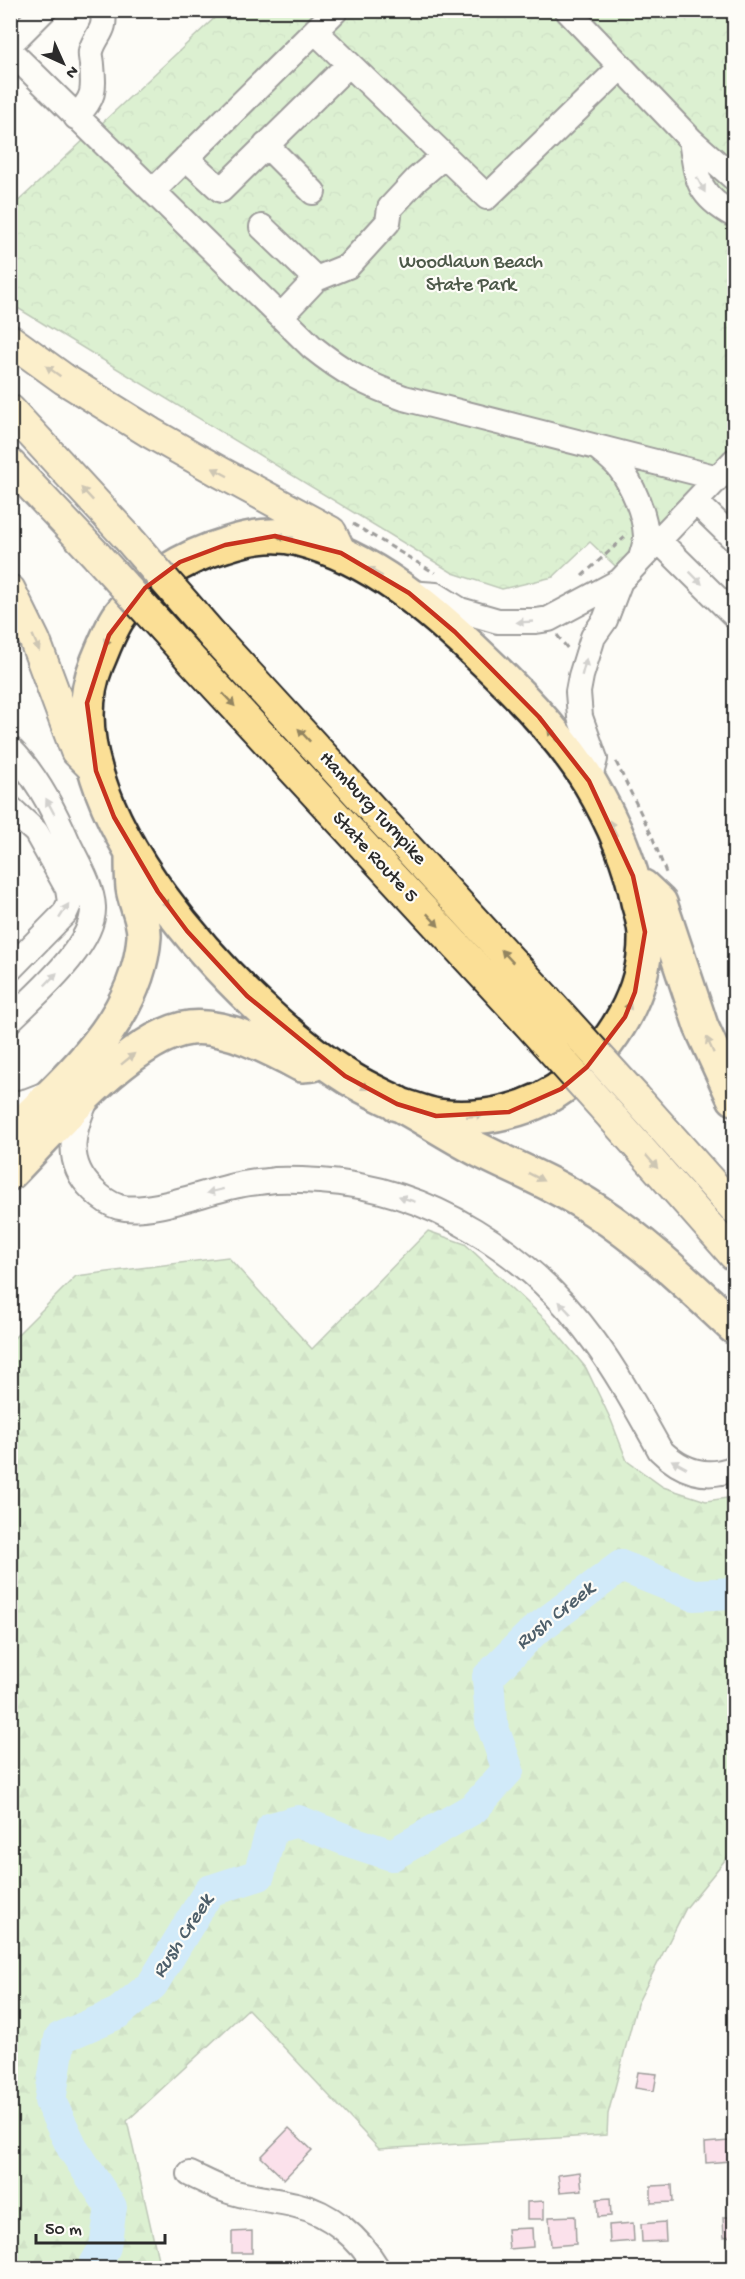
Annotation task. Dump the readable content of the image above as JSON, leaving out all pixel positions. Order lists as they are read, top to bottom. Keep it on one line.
{"streets":{"main road":["Hamburg Turnpike","State Route 5"]},"water":["Rush Creek"],"parks":["Woodlawn Beach State Park"],"scale_bar":"50 m","north":"bottom right"}
